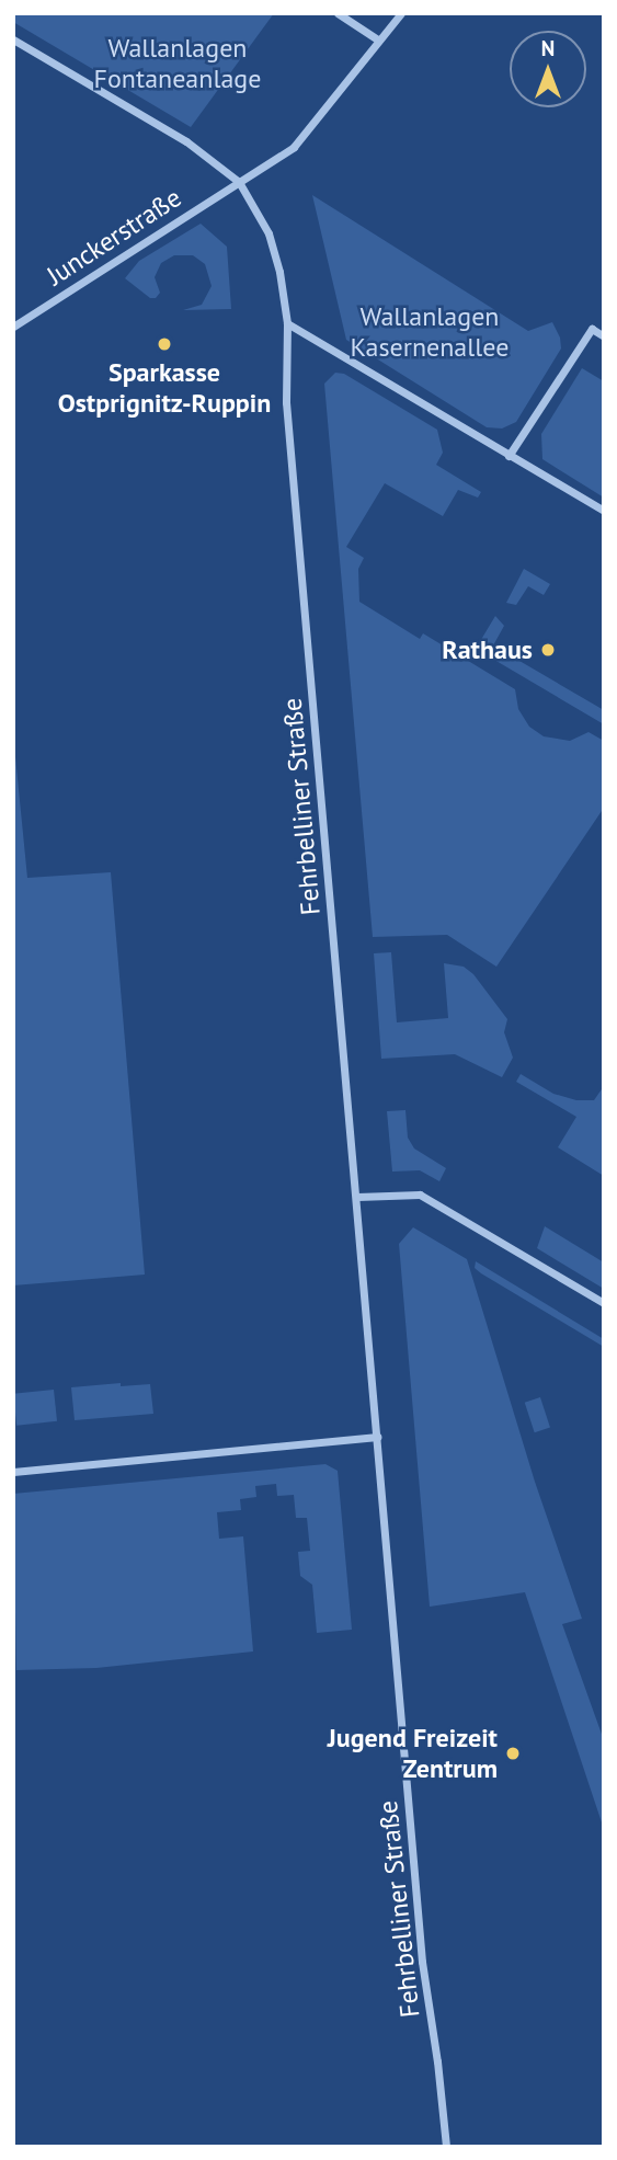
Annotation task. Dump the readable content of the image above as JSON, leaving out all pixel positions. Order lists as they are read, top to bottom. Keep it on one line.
{"streets":{"street":["Junckerstraße","Fehrbelliner Straße"]},"crossings":[["Junckerstraße","Fehrbelliner Straße"]],"parks":["Wallanlagen Fontaneanlage","Wallanlagen Kasernenallee"],"places":["Sparkasse Ostprignitz-Ruppin","Rathaus","Jugend Freizeit Zentrum"],"north":"top"}
